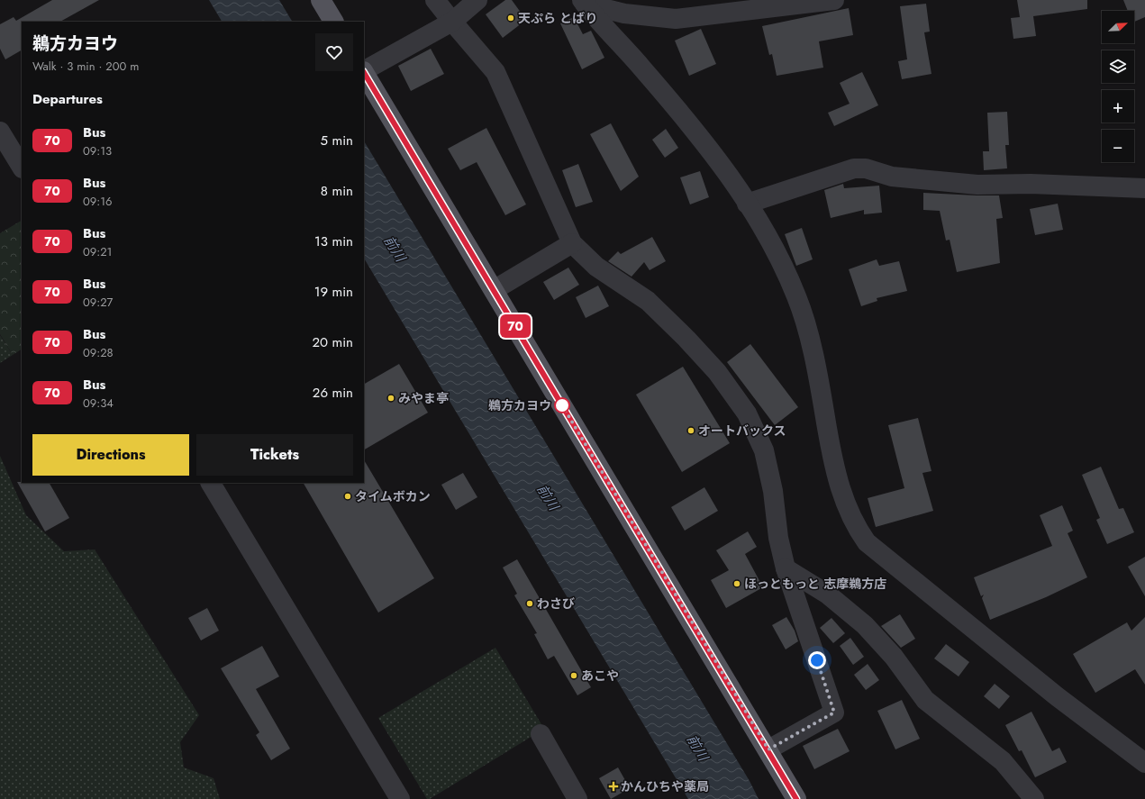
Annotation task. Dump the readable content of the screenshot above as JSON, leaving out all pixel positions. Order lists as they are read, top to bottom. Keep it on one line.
{"water":["前川"],"places":{"other":["天ぷら とばり","みやま亭","鵜方カヨウ","オートバックス","タイムボカン","ほっともっと 志摩鵜方店","わさび","あこや"],"health":["かんひちや薬局"]},"lines":["bus line 70"],"north":"top right","page":{"on_map":"70","map_buttons":["+","−"],"heading":[["鵜方カヨウ","Walk · 3 min · 200 m"],"Departures"],"list":[{"mark":"70","name":"Bus","note":"09:13","value":"5 min"},{"mark":"70","name":"Bus","note":"09:16","value":"8 min"},{"mark":"70","name":"Bus","note":"09:21","value":"13 min"},{"mark":"70","name":"Bus","note":"09:27","value":"19 min"},{"mark":"70","name":"Bus","note":"09:28","value":"20 min"},{"mark":"70","name":"Bus","note":"09:34","value":"26 min"}],"buttons":["Directions","Tickets"]}}
